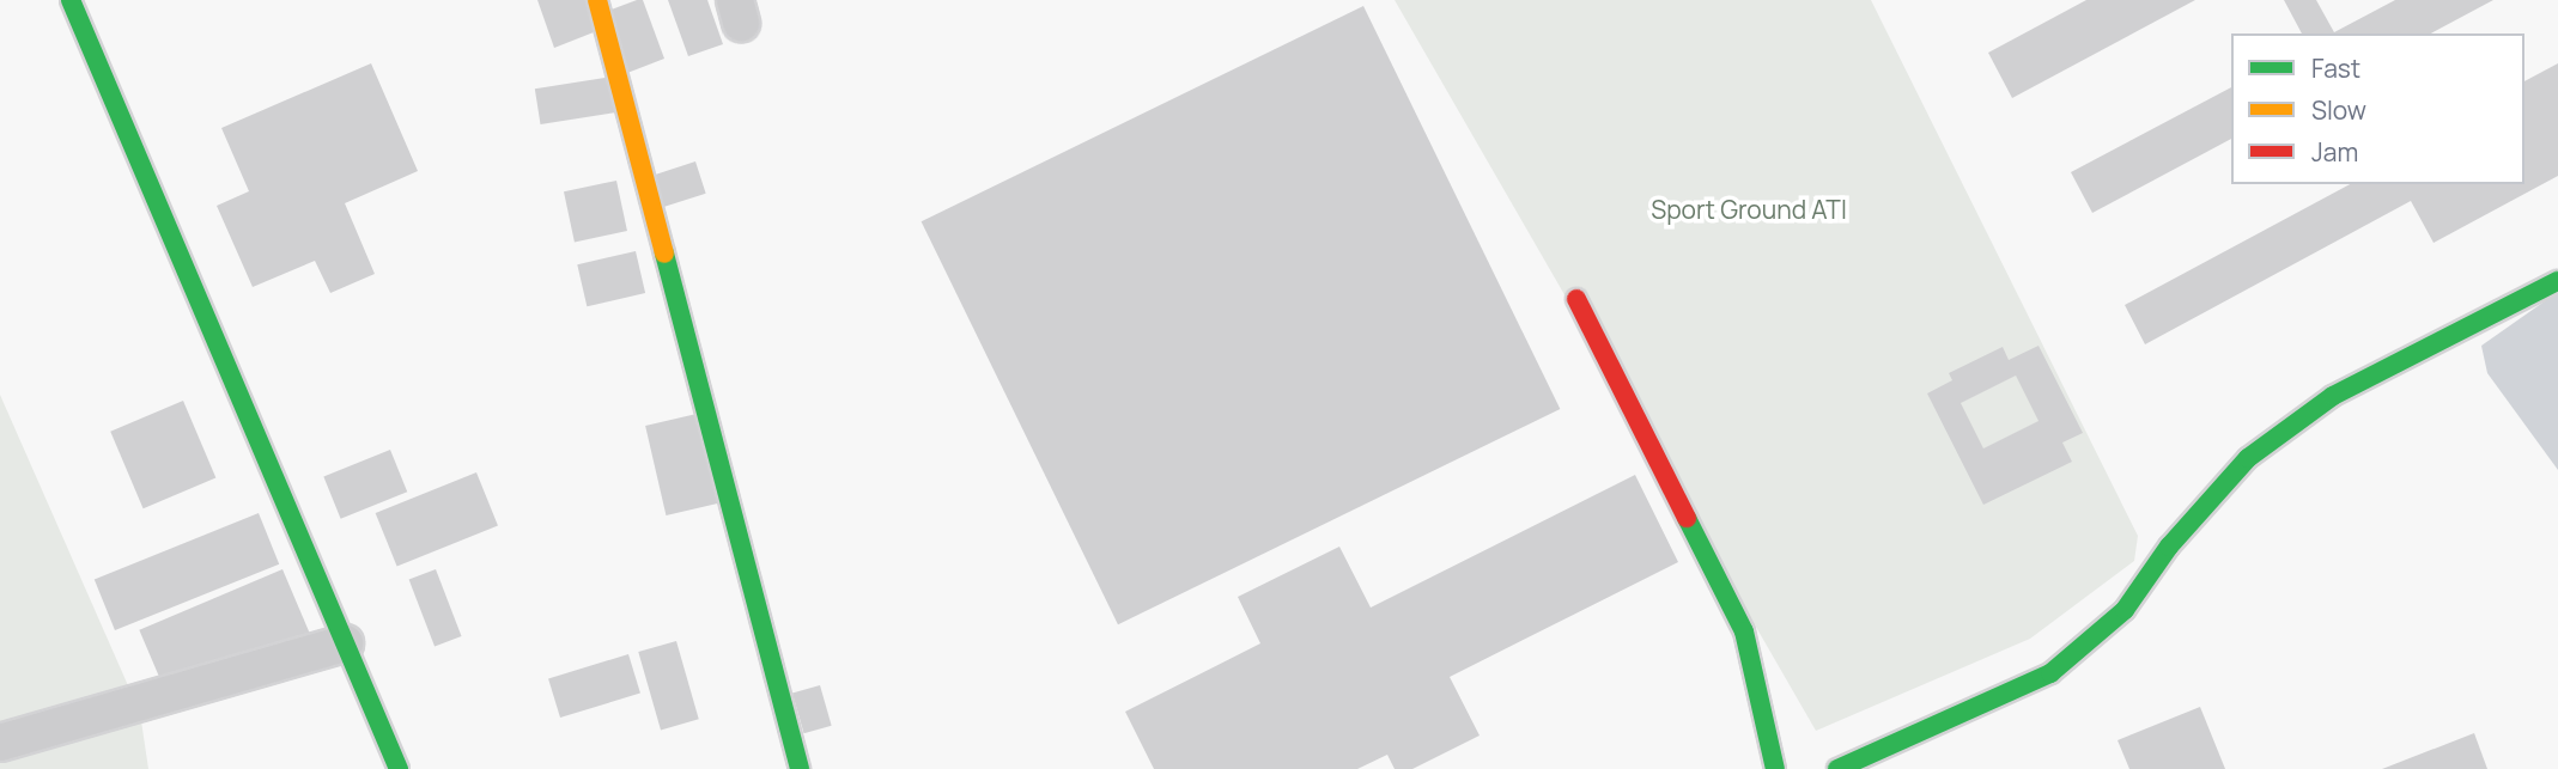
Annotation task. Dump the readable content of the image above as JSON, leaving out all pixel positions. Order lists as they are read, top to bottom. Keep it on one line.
{"parks":["Sport Ground ATI"],"legend":["Fast","Slow","Jam"]}
